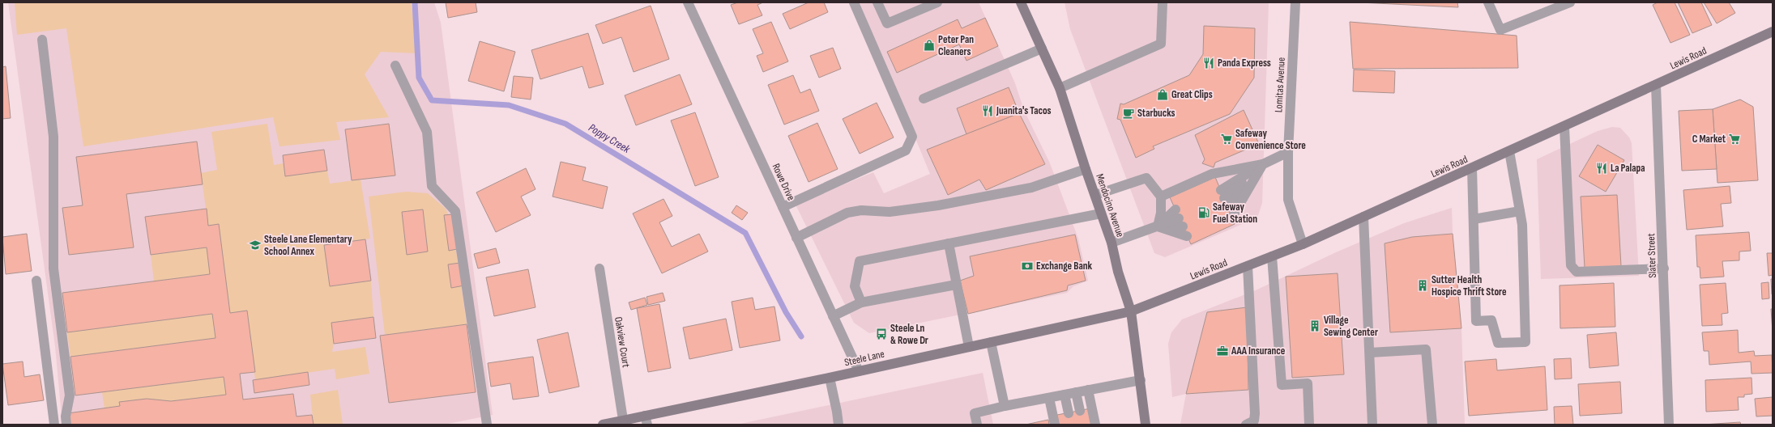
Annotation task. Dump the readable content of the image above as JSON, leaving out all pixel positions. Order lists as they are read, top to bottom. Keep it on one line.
{"streets":{"main road":["Lewis Road","Mendocino Avenue","Steele Lane"],"street":["Lomitas Avenue","Rowe Drive","Slater Street","Oakview Court"]},"crossings":[["Lewis Road","Lomitas Avenue"],["Lewis Road","Mendocino Avenue"],["Lewis Road","Slater Street"],["Lewis Road","Steele Lane"],["Rowe Drive","Steele Lane"],["Mendocino Avenue","Steele Lane"],["Oakview Court","Steele Lane"]],"water":["Poppy Creek"],"places":{"shop":["Peter Pan Cleaners","Great Clips"],"restaurant":["Panda Express","Juanita's Tacos","La Palapa"],"cafe":["Starbucks"],"supermarket":["Safeway Convenience Store","C Market"],"fuel station":["Safeway Fuel Station"],"school or university":["Steele Lane Elementary School Annex"],"bank":["Exchange Bank"],"building":["Sutter Health Hospice Thrift Store","Village Sewing Center"],"bus stop":["Steele Ln & Rowe Dr"],"office":["AAA Insurance"]}}
